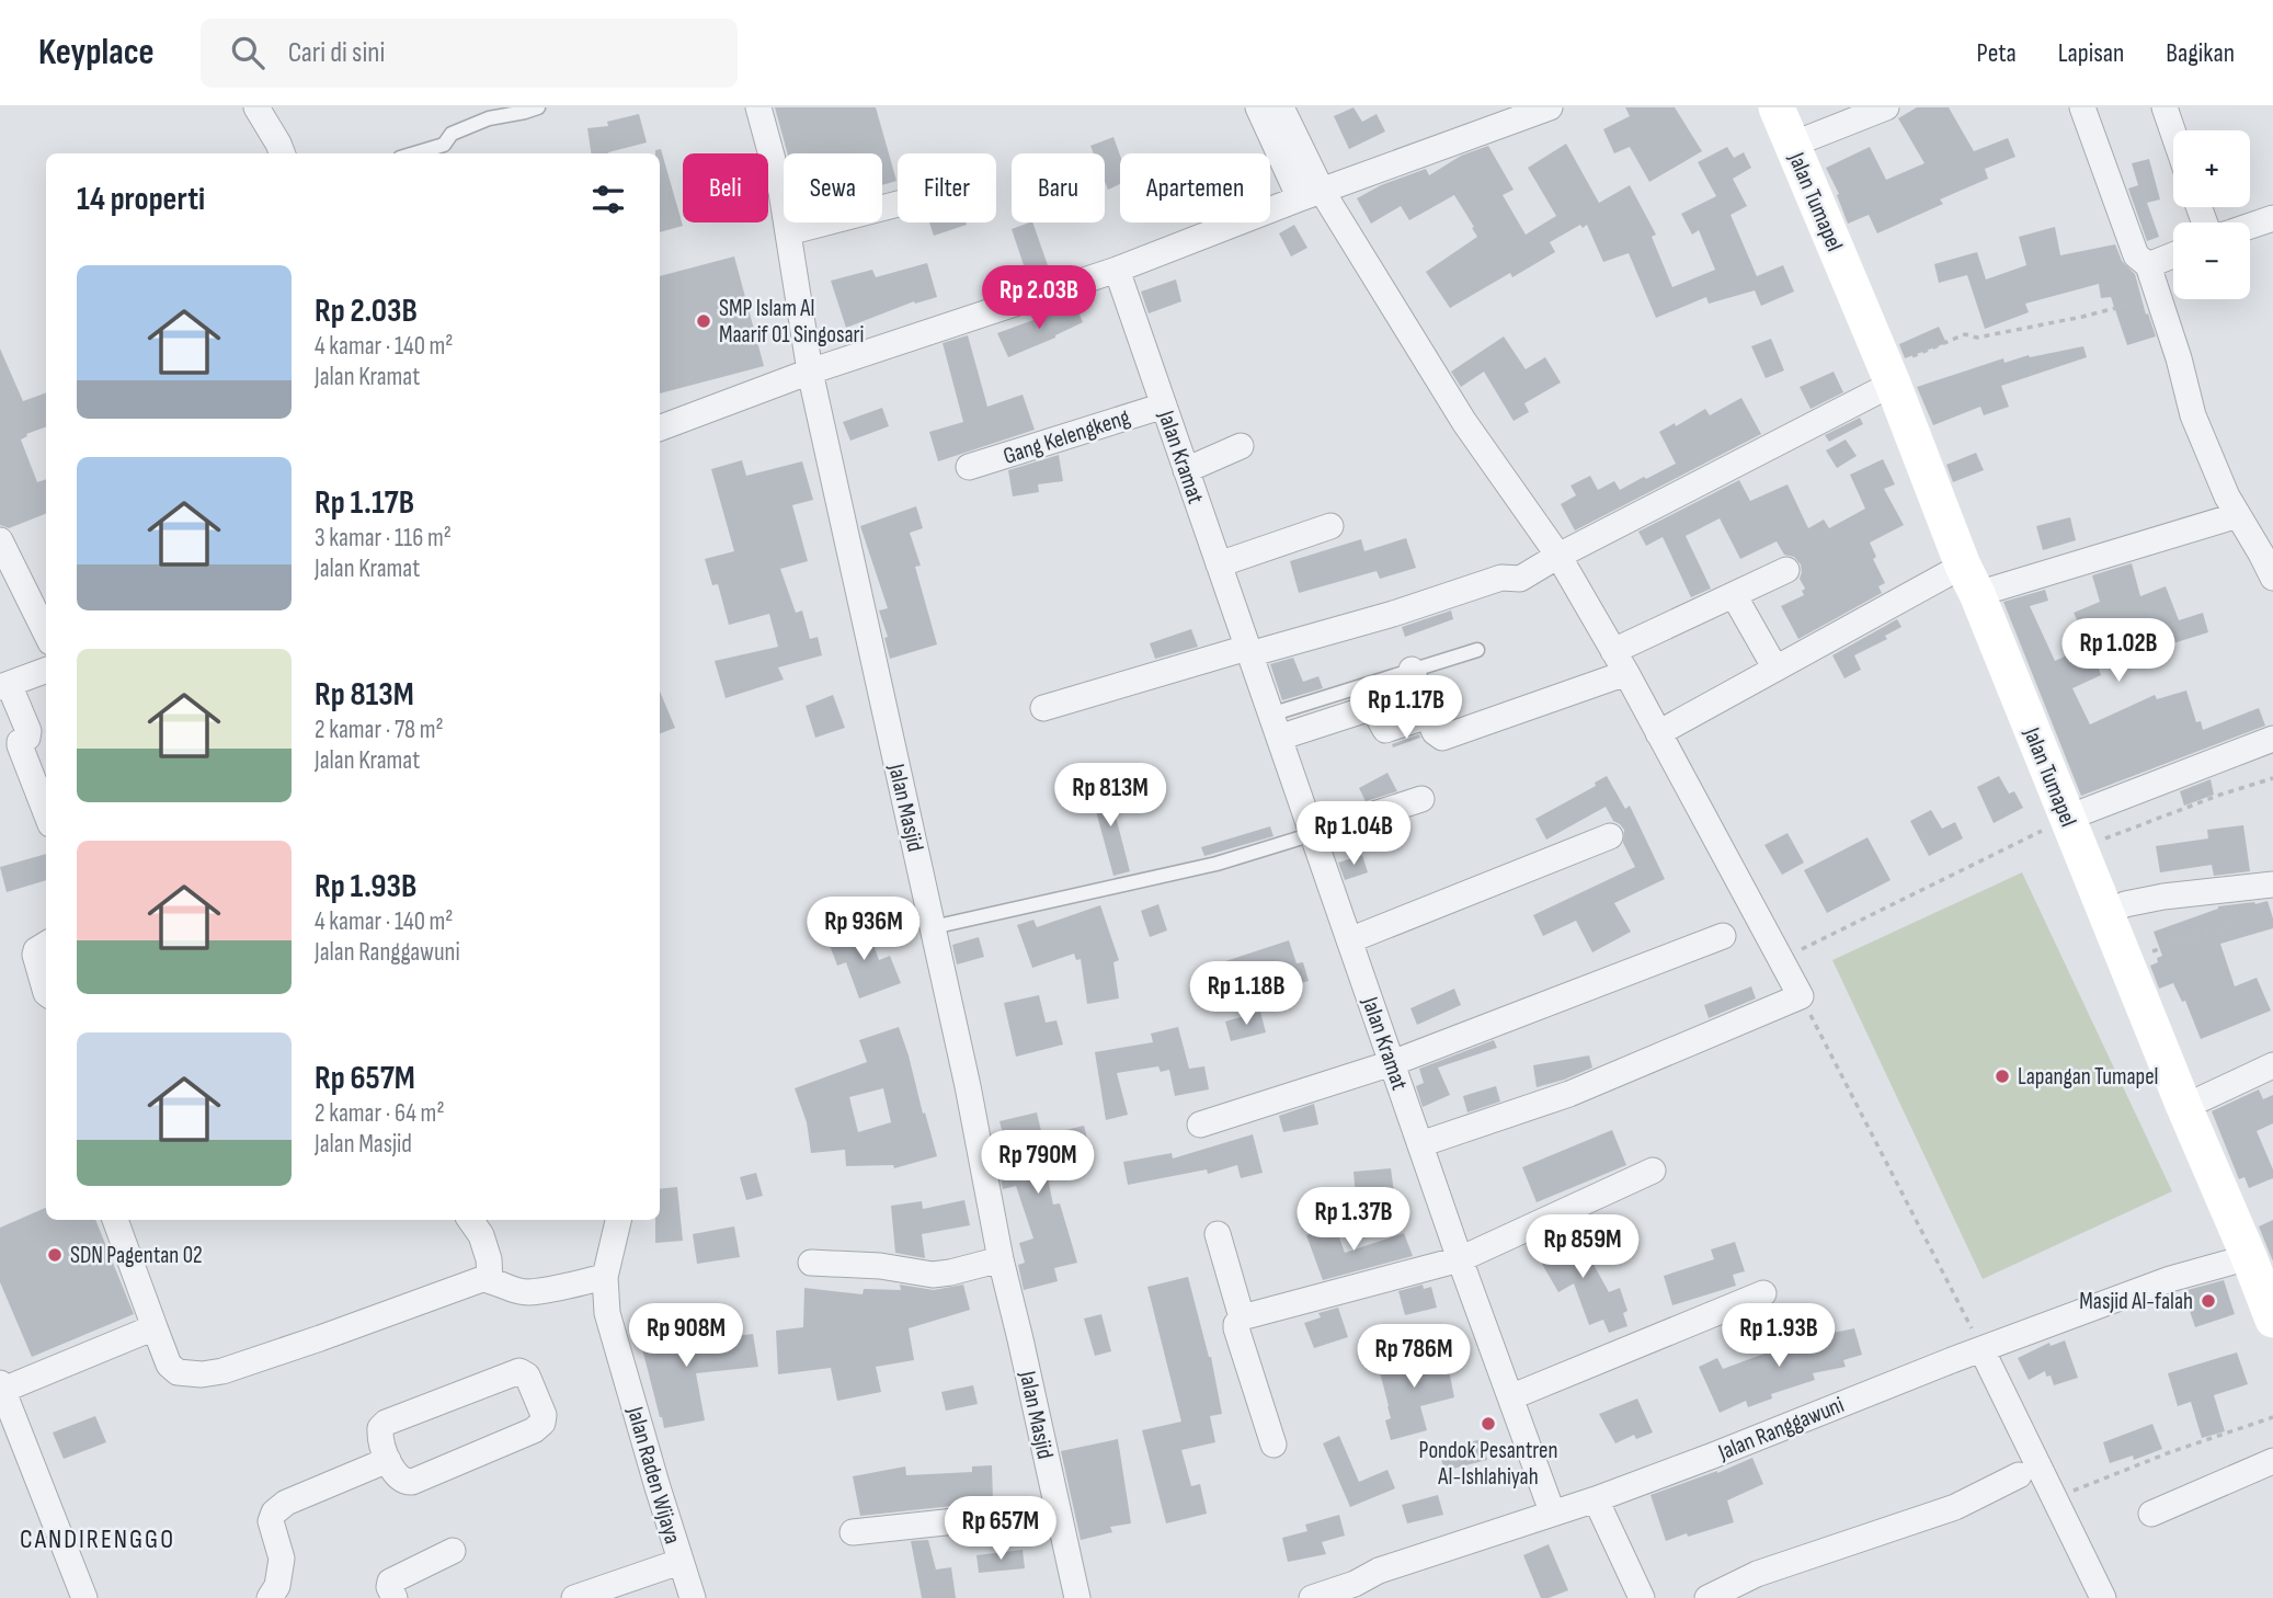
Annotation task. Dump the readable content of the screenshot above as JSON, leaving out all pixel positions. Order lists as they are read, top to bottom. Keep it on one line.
{"streets":{"street":["Jalan Tumapel","Gang Kelengkeng","Jalan Kramat","Jalan Masjid","Jalan Ranggawuni","Jalan Raden Wijaya"]},"crossings":[["Jalan Tumapel","Jalan Ranggawuni"],["Gang Kelengkeng","Jalan Kramat"],["Jalan Kramat","Jalan Ranggawuni"]],"districts":["CANDIRENGGO"],"places":["SMP Islam Al Maarif 01 Singosari","Lapangan Tumapel","SDN Pagentan 02","Masjid Al-falah","Pondok Pesantren Al-Ishlahiyah"],"page":{"header":"Keyplace","search":"Cari di sini","nav":["Peta","Lapisan","Bagikan"],"map_buttons":["+","−"],"chip":["Beli","Sewa","Filter","Baru","Apartemen"],"heading":"14 properti","list":[{"name":"Rp 2.03B","note":"4 kamar · 140 m² · Jalan Kramat"},{"name":"Rp 1.17B","note":"3 kamar · 116 m² · Jalan Kramat"},{"name":"Rp 813M","note":"2 kamar · 78 m² · Jalan Kramat"},{"name":"Rp 1.93B","note":"4 kamar · 140 m² · Jalan Ranggawuni"},{"name":"Rp 657M","note":"2 kamar · 64 m² · Jalan Masjid"}],"price":["Rp 2.03B","Rp 1.02B","Rp 1.17B","Rp 813M","Rp 1.04B","Rp 936M","Rp 1.18B","Rp 790M","Rp 1.37B","Rp 859M","Rp 908M","Rp 1.93B","Rp 786M","Rp 657M"]}}
